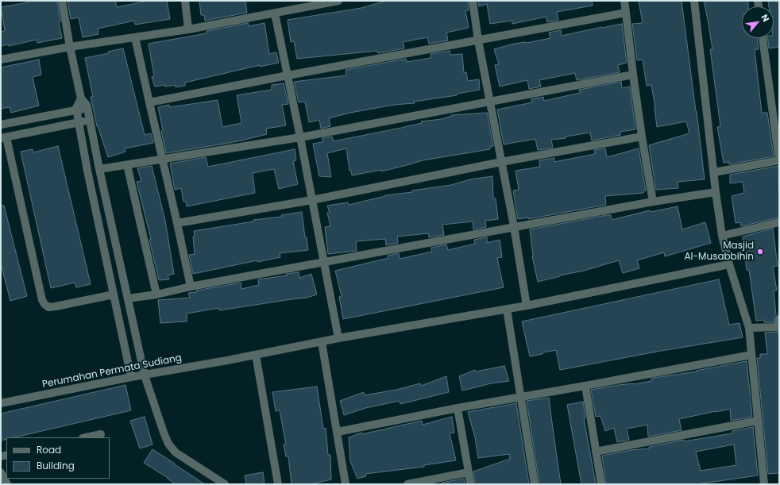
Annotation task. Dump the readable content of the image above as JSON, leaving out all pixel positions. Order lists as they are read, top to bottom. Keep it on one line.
{"streets":{"street":["Perumahan Permata Sudiang"]},"places":["Masjid Al-Musabbihin"],"legend":["Road","Building"],"north":"top right"}
